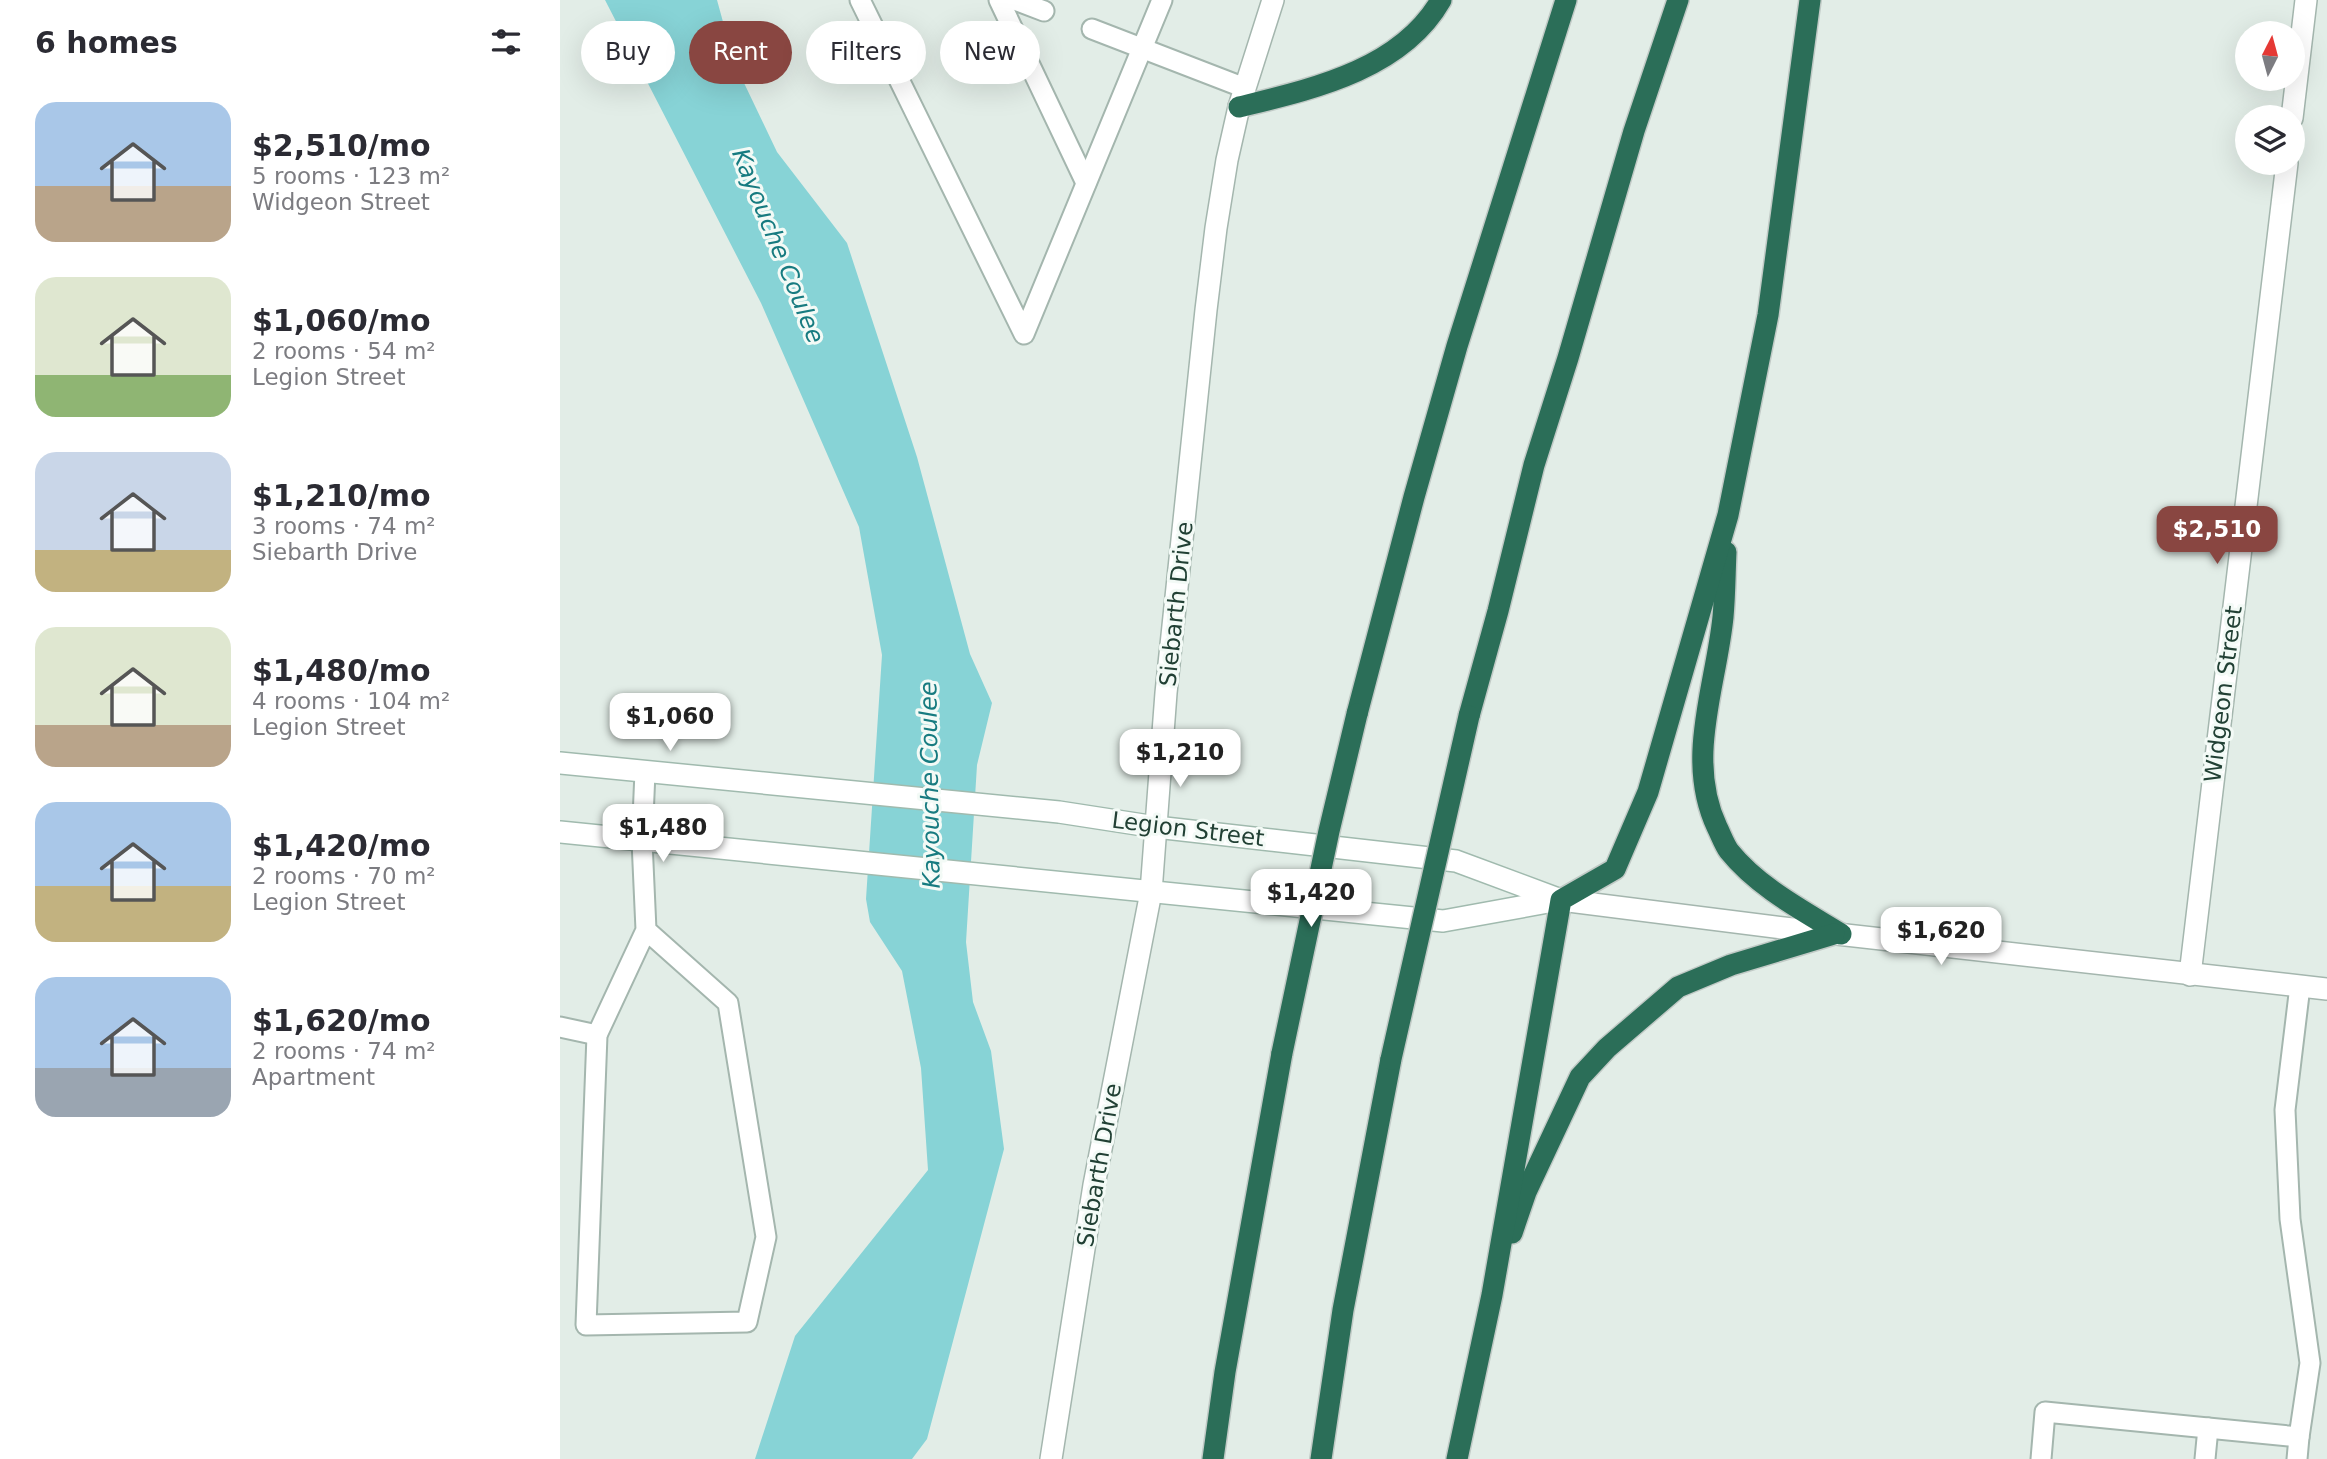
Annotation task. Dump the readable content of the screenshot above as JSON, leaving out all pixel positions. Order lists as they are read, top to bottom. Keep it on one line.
{"streets":{"street":["Siebarth Drive","Widgeon Street","Legion Street"]},"crossings":[["Siebarth Drive","Legion Street"]],"water":["Kayouche Coulee"],"north":"top","page":{"heading":"6 homes","chip":["Buy","Rent","Filters","New"],"list":[{"name":"$2,510/mo","note":"5 rooms · 123 m² · Widgeon Street"},{"name":"$1,060/mo","note":"2 rooms · 54 m² · Legion Street"},{"name":"$1,210/mo","note":"3 rooms · 74 m² · Siebarth Drive"},{"name":"$1,480/mo","note":"4 rooms · 104 m² · Legion Street"},{"name":"$1,420/mo","note":"2 rooms · 70 m² · Legion Street"},{"name":"$1,620/mo","note":"2 rooms · 74 m² · Apartment"}],"price":["$2,510","$1,060","$1,210","$1,480","$1,420","$1,620"]}}
